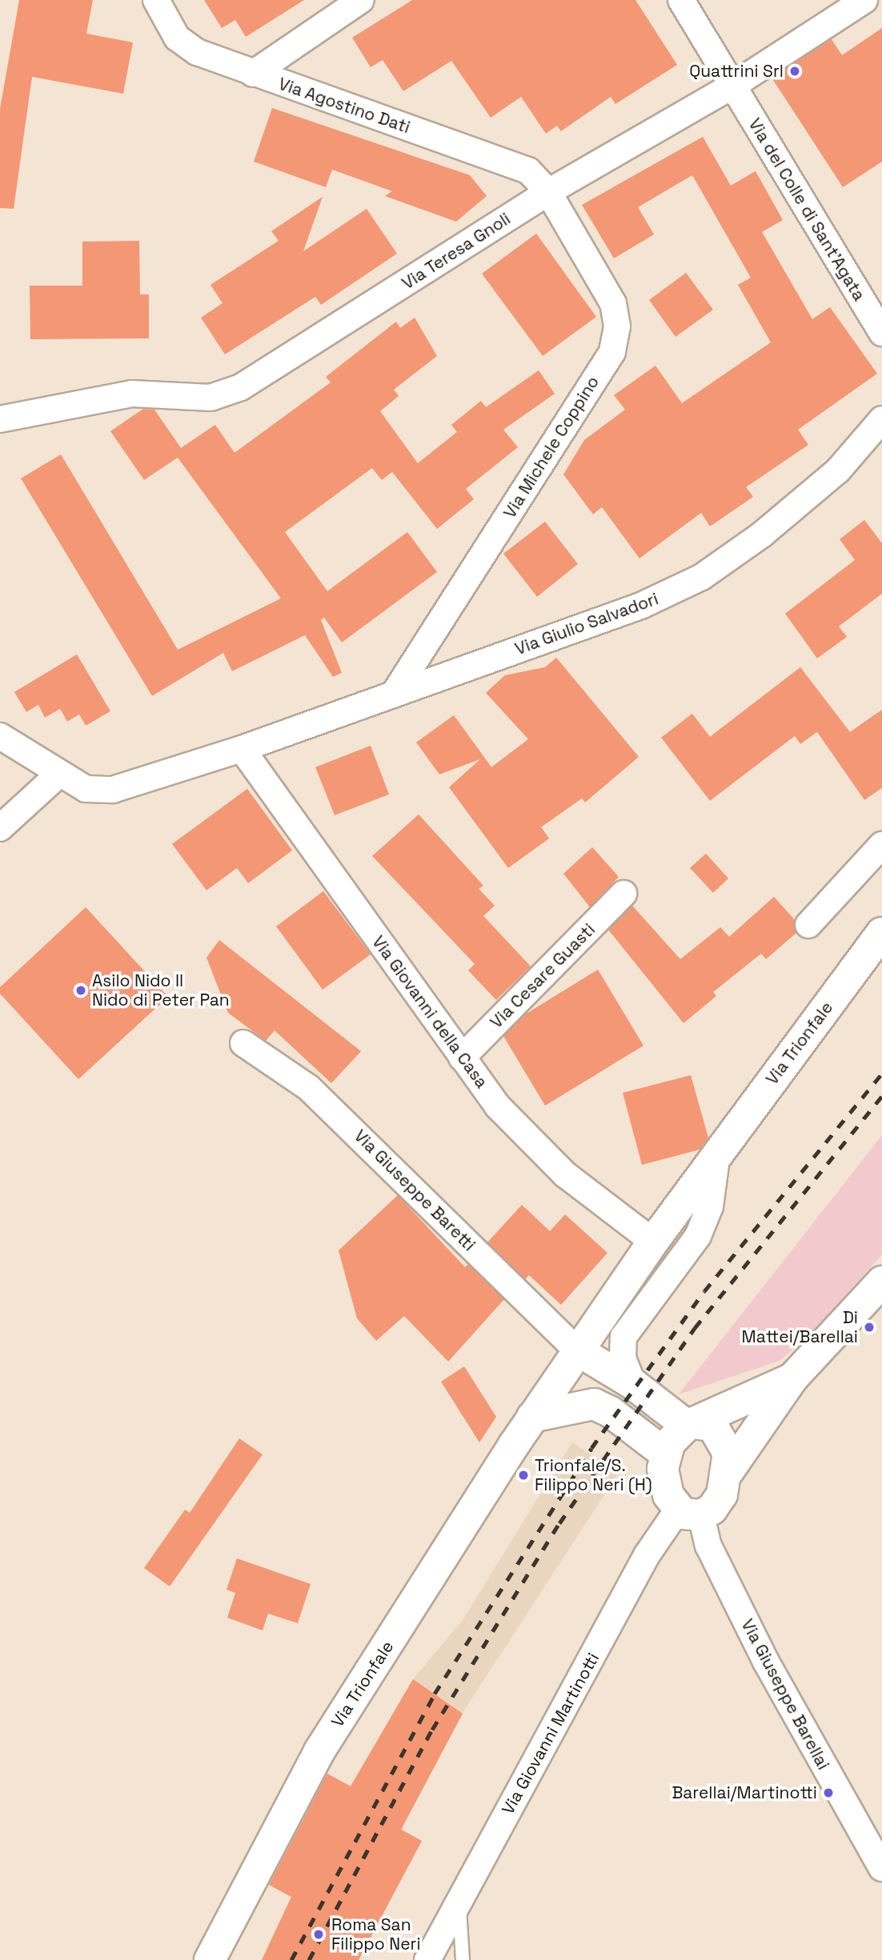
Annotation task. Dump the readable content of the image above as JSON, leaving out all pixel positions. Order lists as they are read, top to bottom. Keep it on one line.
{"streets":{"main road":["Via Trionfale"],"street":["Via Agostino Dati","Via del Colle di Sant'Agata","Via Teresa Gnoli","Via Michele Coppino","Via Giulio Salvadori","Via Cesare Guasti","Via Giovanni della Casa","Via Giuseppe Baretti","Via Giuseppe Barellai","Via Giovanni Martinotti"]},"crossings":[["Via Agostino Dati","Via Teresa Gnoli"],["Via Agostino Dati","Via Michele Coppino"],["Via del Colle di Sant'Agata","Via Teresa Gnoli"],["Via Teresa Gnoli","Via Michele Coppino"],["Via Michele Coppino","Via Giulio Salvadori"],["Via Giulio Salvadori","Via Giovanni della Casa"],["Via Cesare Guasti","Via Giovanni della Casa"],["Via Giovanni della Casa","Via Trionfale"],["Via Trionfale","Via Giuseppe Baretti"],["Via Giuseppe Barellai","Via Giovanni Martinotti"]],"places":["Quattrini Srl","Asilo Nido Il Nido di Peter Pan","Di Mattei/Barellai","Trionfale/S. Filippo Neri (H)","Barellai/Martinotti","Roma San Filippo Neri"]}
